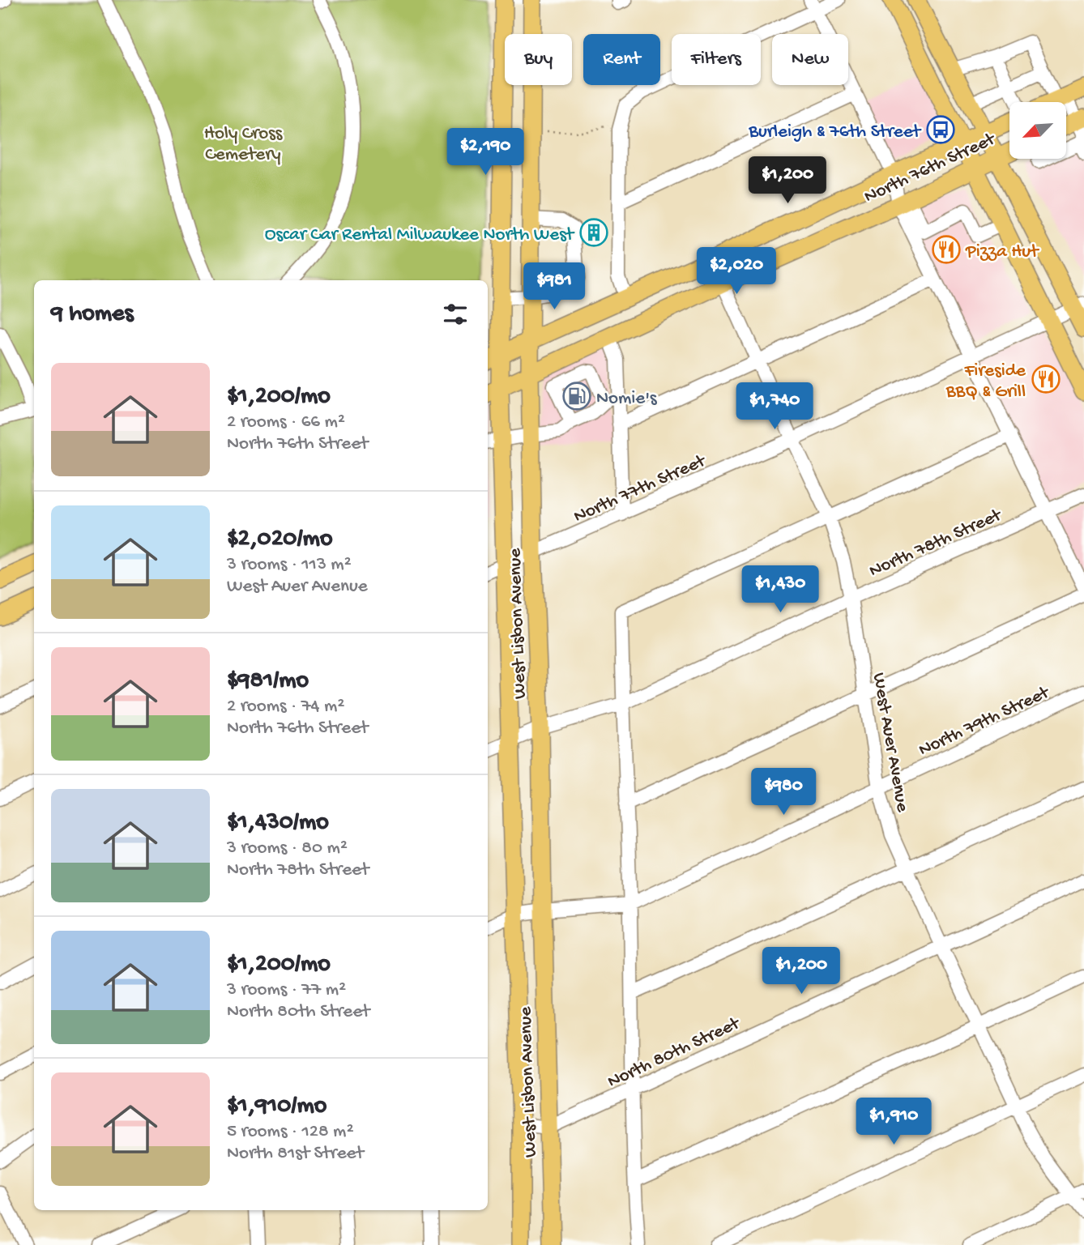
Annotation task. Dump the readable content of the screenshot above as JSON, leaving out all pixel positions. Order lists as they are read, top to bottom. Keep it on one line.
{"streets":{"main road":["North 76th Street","West Lisbon Avenue"],"street":["North 77th Street","North 78th Street","North 79th Street","West Auer Avenue","North 80th Street"]},"crossings":[["North 76th Street","West Lisbon Avenue"],["North 76th Street","West Auer Avenue"],["North 77th Street","West Lisbon Avenue"],["North 77th Street","West Auer Avenue"],["North 78th Street","West Lisbon Avenue"],["North 78th Street","West Auer Avenue"],["West Lisbon Avenue","North 79th Street"],["West Lisbon Avenue","North 80th Street"],["North 79th Street","West Auer Avenue"],["West Auer Avenue","North 80th Street"]],"parks":["Holy Cross Cemetery"],"places":{"bus stop":["Burleigh & 76th Street"],"building":["Oscar Car Rental Milwaukee North West"],"restaurant":["Pizza Hut","Fireside BBQ & Grill"],"fuel station":["Nomie's"]},"north":"bottom left","page":{"chip":["Buy","Rent","Filters","New"],"price":["$2,190","$1,200","$2,020","$981","$1,740","$1,430","$980","$1,200","$1,910"],"heading":"9 homes","list":[{"name":"$1,200/mo","note":"2 rooms · 66 m² · North 76th Street"},{"name":"$2,020/mo","note":"3 rooms · 113 m² · West Auer Avenue"},{"name":"$981/mo","note":"2 rooms · 74 m² · North 76th Street"},{"name":"$1,430/mo","note":"3 rooms · 80 m² · North 78th Street"},{"name":"$1,200/mo","note":"3 rooms · 77 m² · North 80th Street"},{"name":"$1,910/mo","note":"5 rooms · 128 m² · North 81st Street"}]}}
